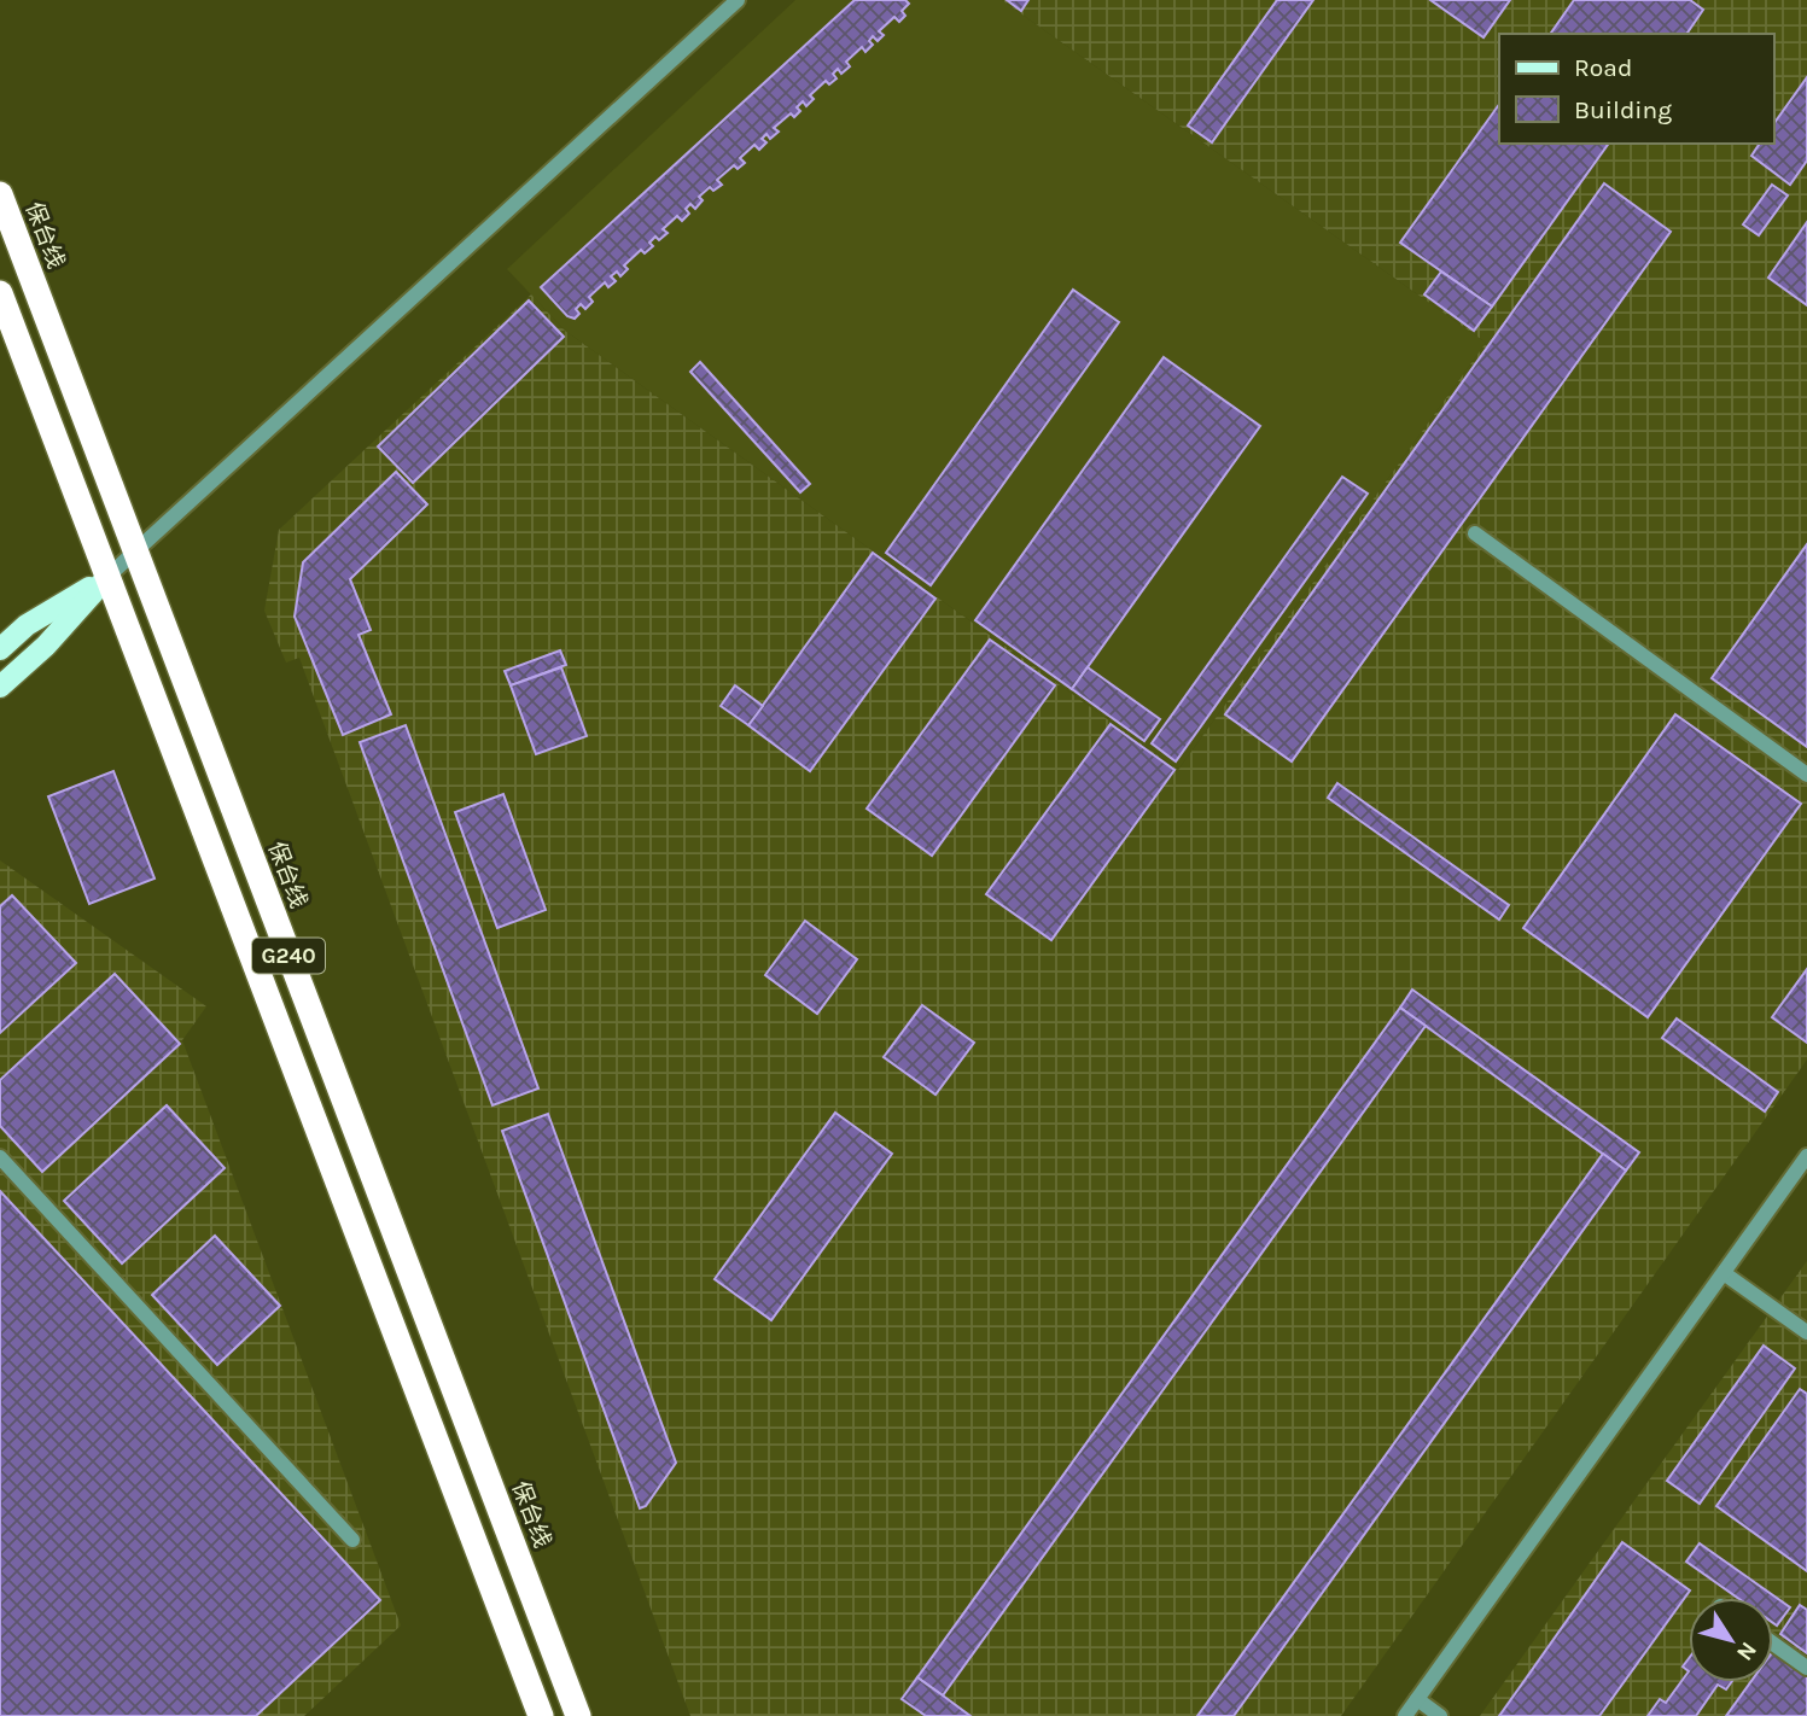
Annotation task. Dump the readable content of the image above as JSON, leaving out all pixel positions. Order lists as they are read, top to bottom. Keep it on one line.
{"streets":{"highway":["保台线","G240"]},"legend":["Road","Building"],"north":"bottom right"}
